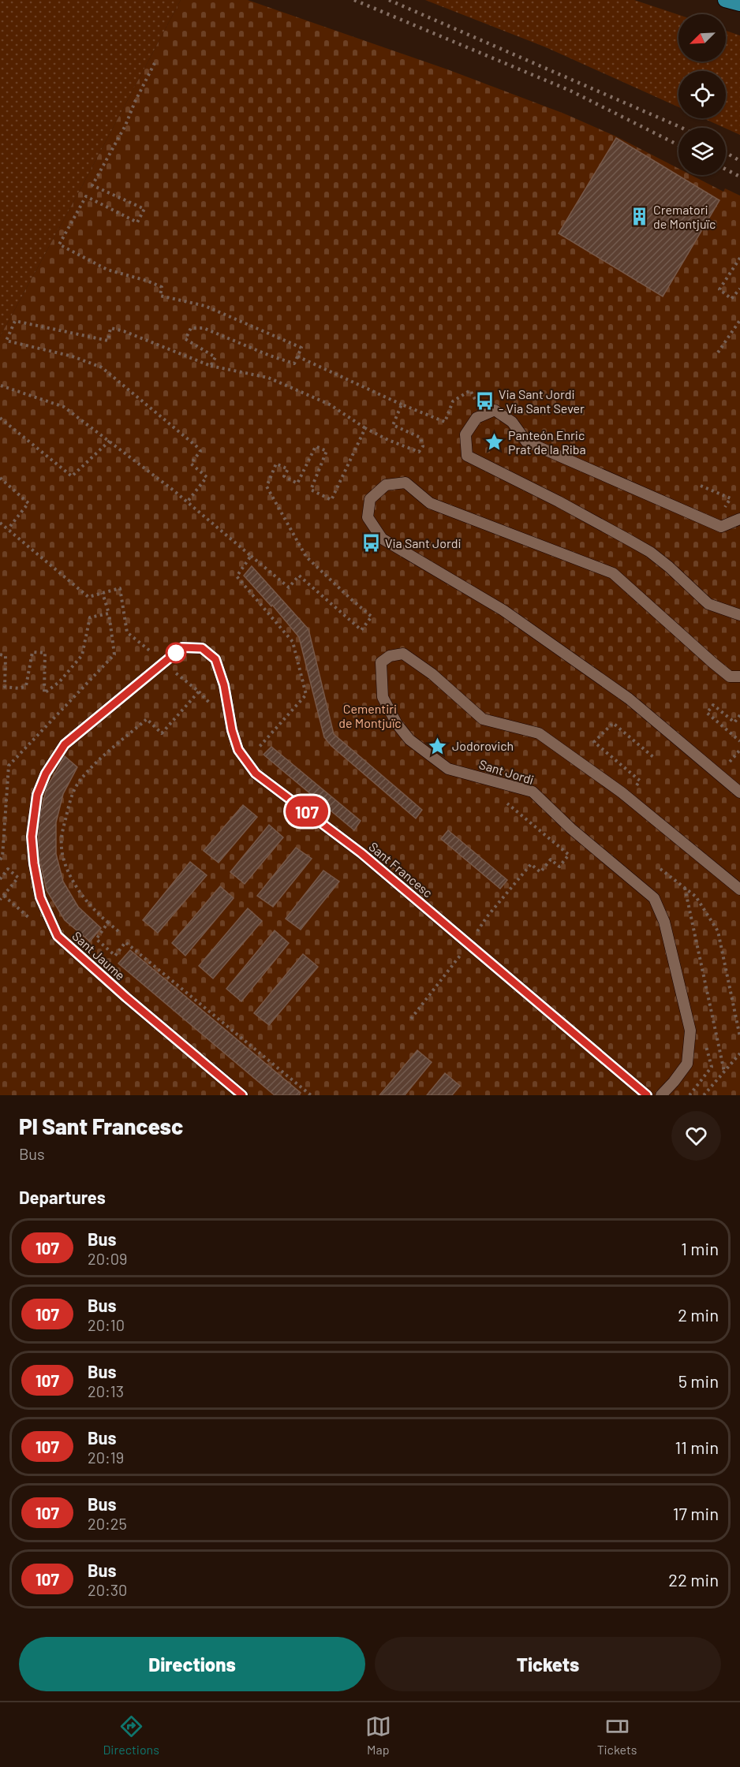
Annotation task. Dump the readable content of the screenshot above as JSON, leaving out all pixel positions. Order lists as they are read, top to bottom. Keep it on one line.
{"streets":{"lane":["Sant Jordi","Sant Francesc","Sant Jaume"]},"crossings":[["Sant Francesc","Sant Jaume"]],"parks":["Cementiri de Montjuïc"],"places":{"building":["Crematori de Montjuïc"],"bus stop":["Via Sant Jordi - Via Sant Sever","Via Sant Jordi"],"place":["Panteón Enric Prat de la Riba","Jodorovich"]},"lines":["bus line 107"],"north":"bottom left","page":{"on_map":"107","heading":[["Pl Sant Francesc","Bus"],"Departures"],"list":[{"mark":"107","name":"Bus","note":"20:09","value":"1 min"},{"mark":"107","name":"Bus","note":"20:10","value":"2 min"},{"mark":"107","name":"Bus","note":"20:13","value":"5 min"},{"mark":"107","name":"Bus","note":"20:19","value":"11 min"},{"mark":"107","name":"Bus","note":"20:25","value":"17 min"},{"mark":"107","name":"Bus","note":"20:30","value":"22 min"}],"buttons":["Directions","Tickets"],"tabs":["Directions","Map","Tickets"]}}
